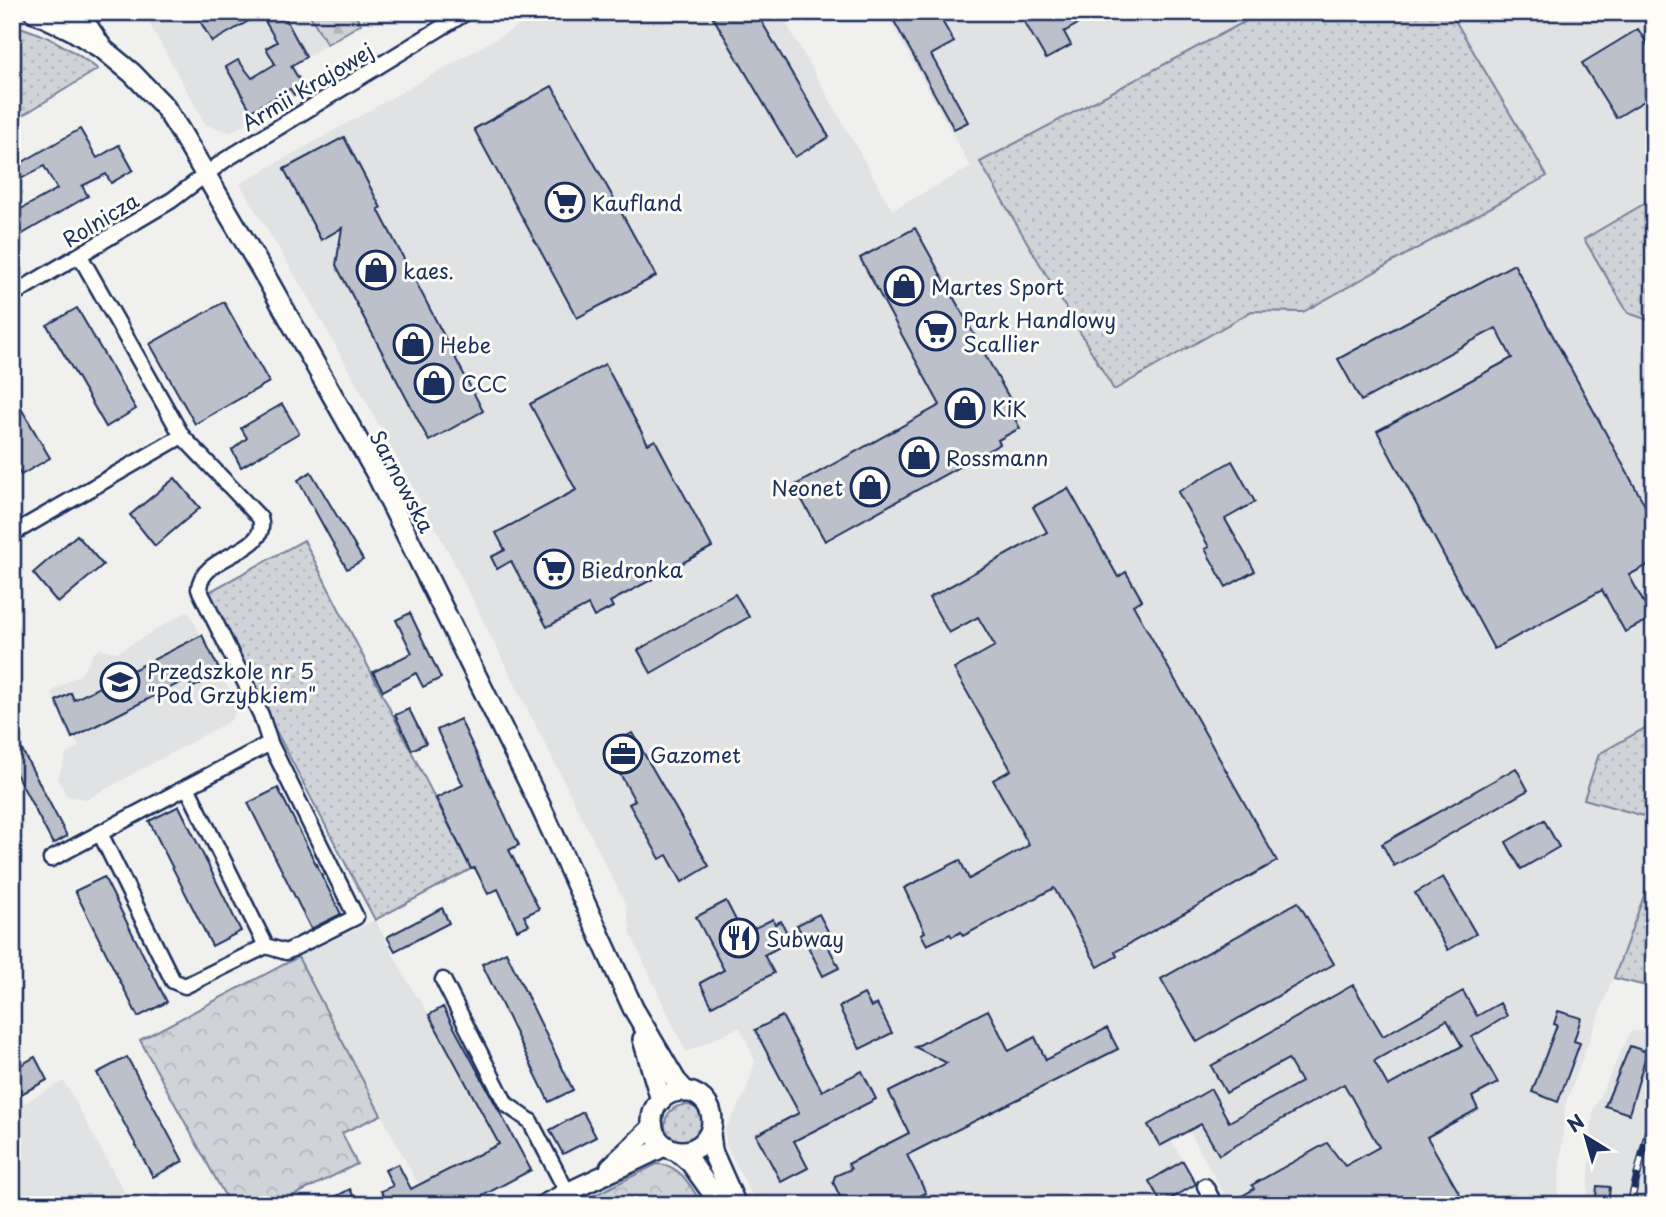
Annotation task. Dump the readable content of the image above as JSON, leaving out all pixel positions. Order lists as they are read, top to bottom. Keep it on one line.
{"streets":{"main road":["Sarnowska"],"street":["Armii Krajowej","Rolnicza"]},"crossings":[["Armii Krajowej","Rolnicza"],["Armii Krajowej","Sarnowska"],["Rolnicza","Sarnowska"]],"places":{"supermarket":["Kaufland","Park Handlowy Scallier","Biedronka"],"shop":["kaes.","Martes Sport","Hebe","CCC","KiK","Rossmann","Neonet"],"school or university":["Przedszkole nr 5 \"Pod Grzybkiem\""],"office":["Gazomet"],"restaurant":["Subway"]},"north":"top left"}
